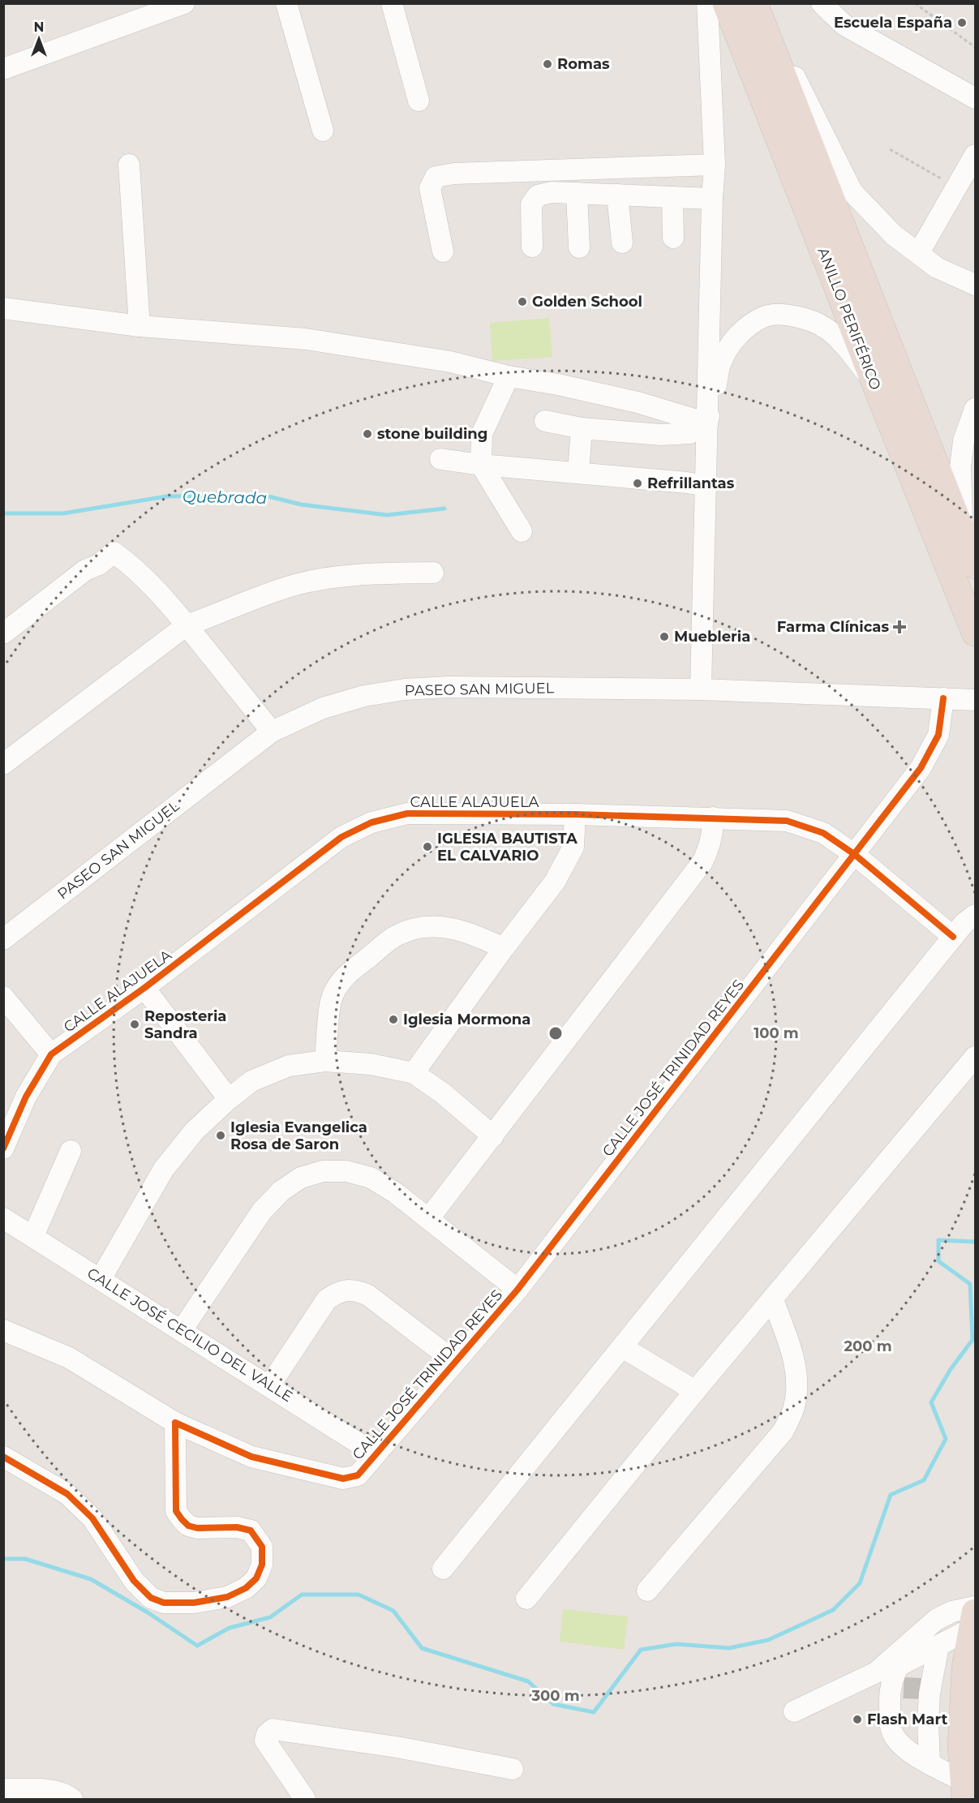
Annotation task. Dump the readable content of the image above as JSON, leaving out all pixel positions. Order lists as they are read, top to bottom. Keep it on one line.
{"streets":{"highway":["ANILLO PERIFÉRICO"],"street":["PASEO SAN MIGUEL","CALLE ALAJUELA","CALLE JOSÉ TRINIDAD REYES","CALLE JOSÉ CECILIO DEL VALLE"]},"crossings":[["PASEO SAN MIGUEL","CALLE JOSÉ TRINIDAD REYES"],["CALLE ALAJUELA","CALLE JOSÉ TRINIDAD REYES"],["CALLE JOSÉ TRINIDAD REYES","CALLE JOSÉ CECILIO DEL VALLE"]],"water":["Quebrada"],"places":{"other":["Escuela España","Romas","Golden School","stone building","Refrillantas","Muebleria","IGLESIA BAUTISTA EL CALVARIO","Iglesia Mormona","Reposteria Sandra","Iglesia Evangelica Rosa de Saron","Flash Mart"],"health":["Farma Clínicas"]},"north":"top","rings":["100 m","200 m","300 m"]}
